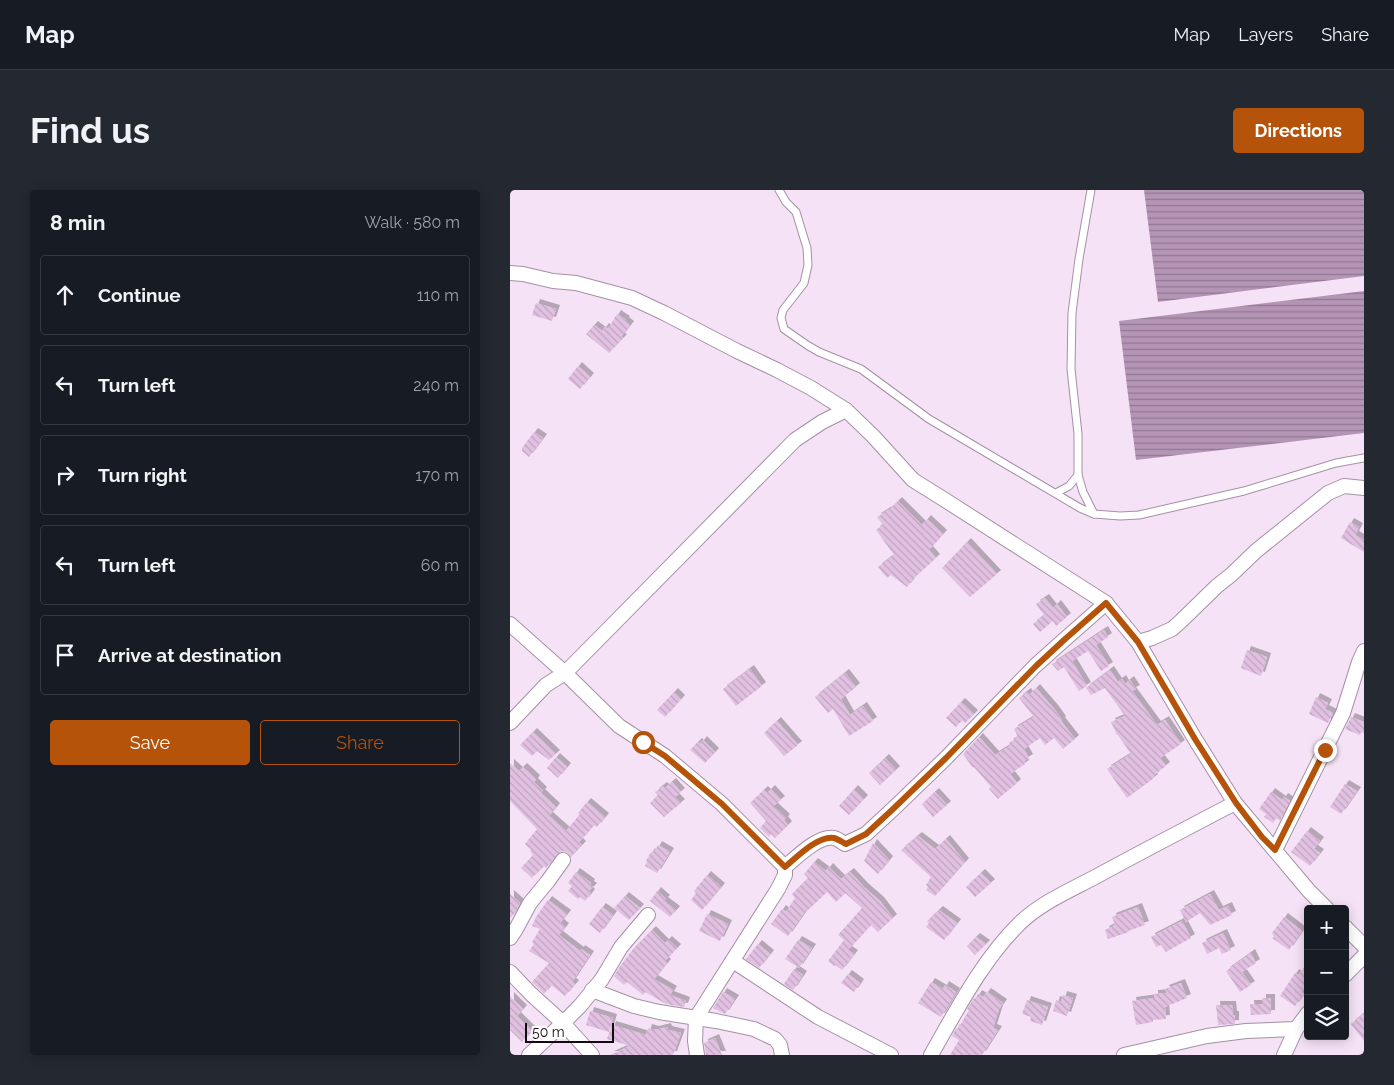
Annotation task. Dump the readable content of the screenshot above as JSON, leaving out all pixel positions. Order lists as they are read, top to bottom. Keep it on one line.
{"scale_bar":"50 m","page":{"header":"Map","nav":["Map","Layers","Share"],"buttons":["Directions",["Save","Share"]],"title":"Find us","heading":["8 min","Walk · 580 m"],"list":[["Continue","110 m"],["Turn left","240 m"],["Turn right","170 m"],["Turn left","60 m"],"Arrive at destination"],"map_buttons":["+","−"],"scale":"50 m"}}
